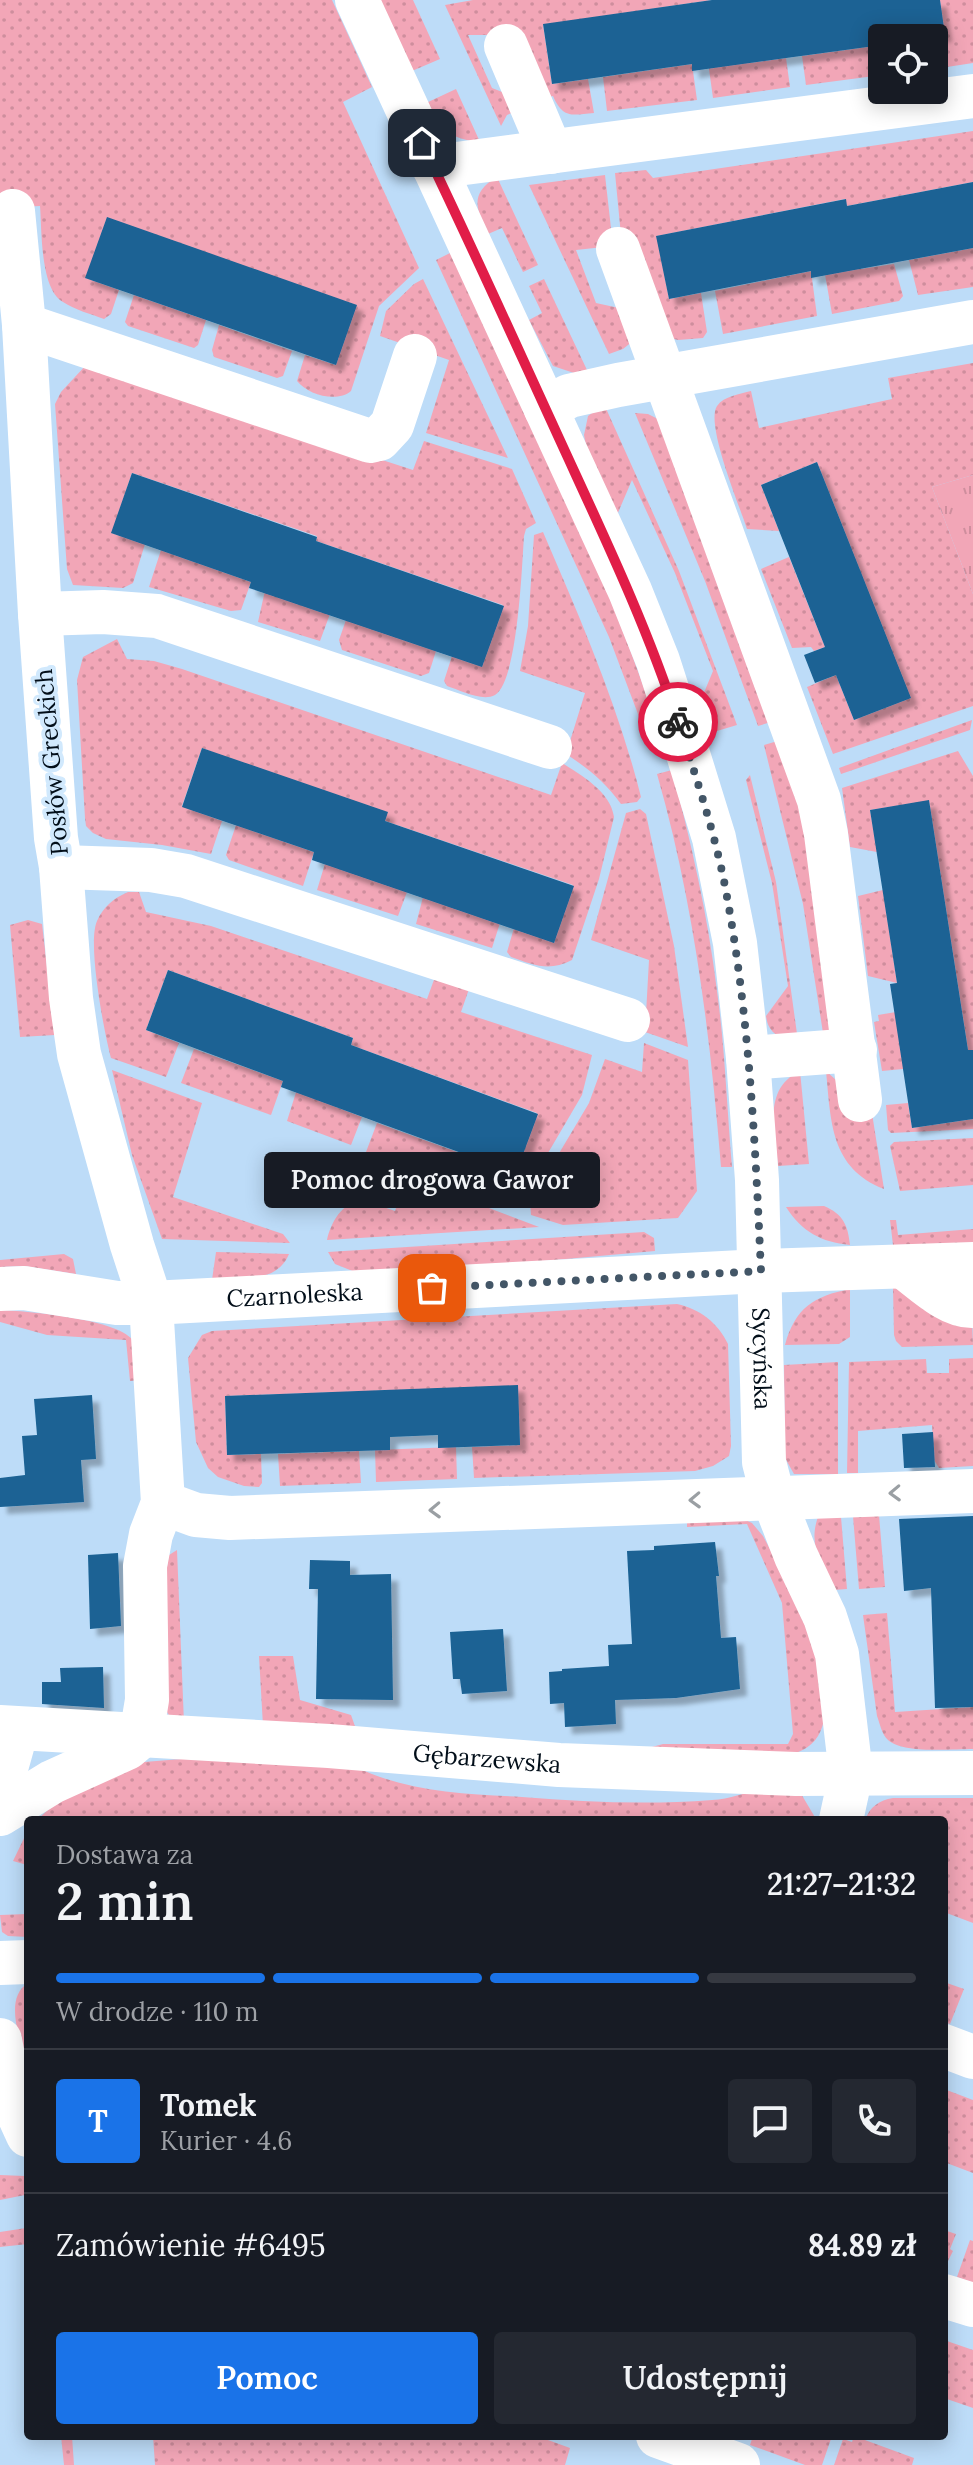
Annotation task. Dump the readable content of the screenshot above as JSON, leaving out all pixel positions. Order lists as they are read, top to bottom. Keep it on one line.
{"streets":{"street":["Posłów Greckich","Czarnoleska","Sycyńska","Gębarzewska"]},"crossings":[["Posłów Greckich","Czarnoleska"],["Czarnoleska","Sycyńska"],["Sycyńska","Gębarzewska"]],"places":["Pomoc drogowa Gawor"],"page":{"bubble":"Pomoc drogowa Gawor","heading":["2 min","Dostawa za","21:27–21:32"],"panel":["Tomek","Kurier · 4.6","Zamówienie #6495","84.89 zł"],"bar":"W drodze · 110 m","round":"T","buttons":["Pomoc","Udostępnij"]}}
